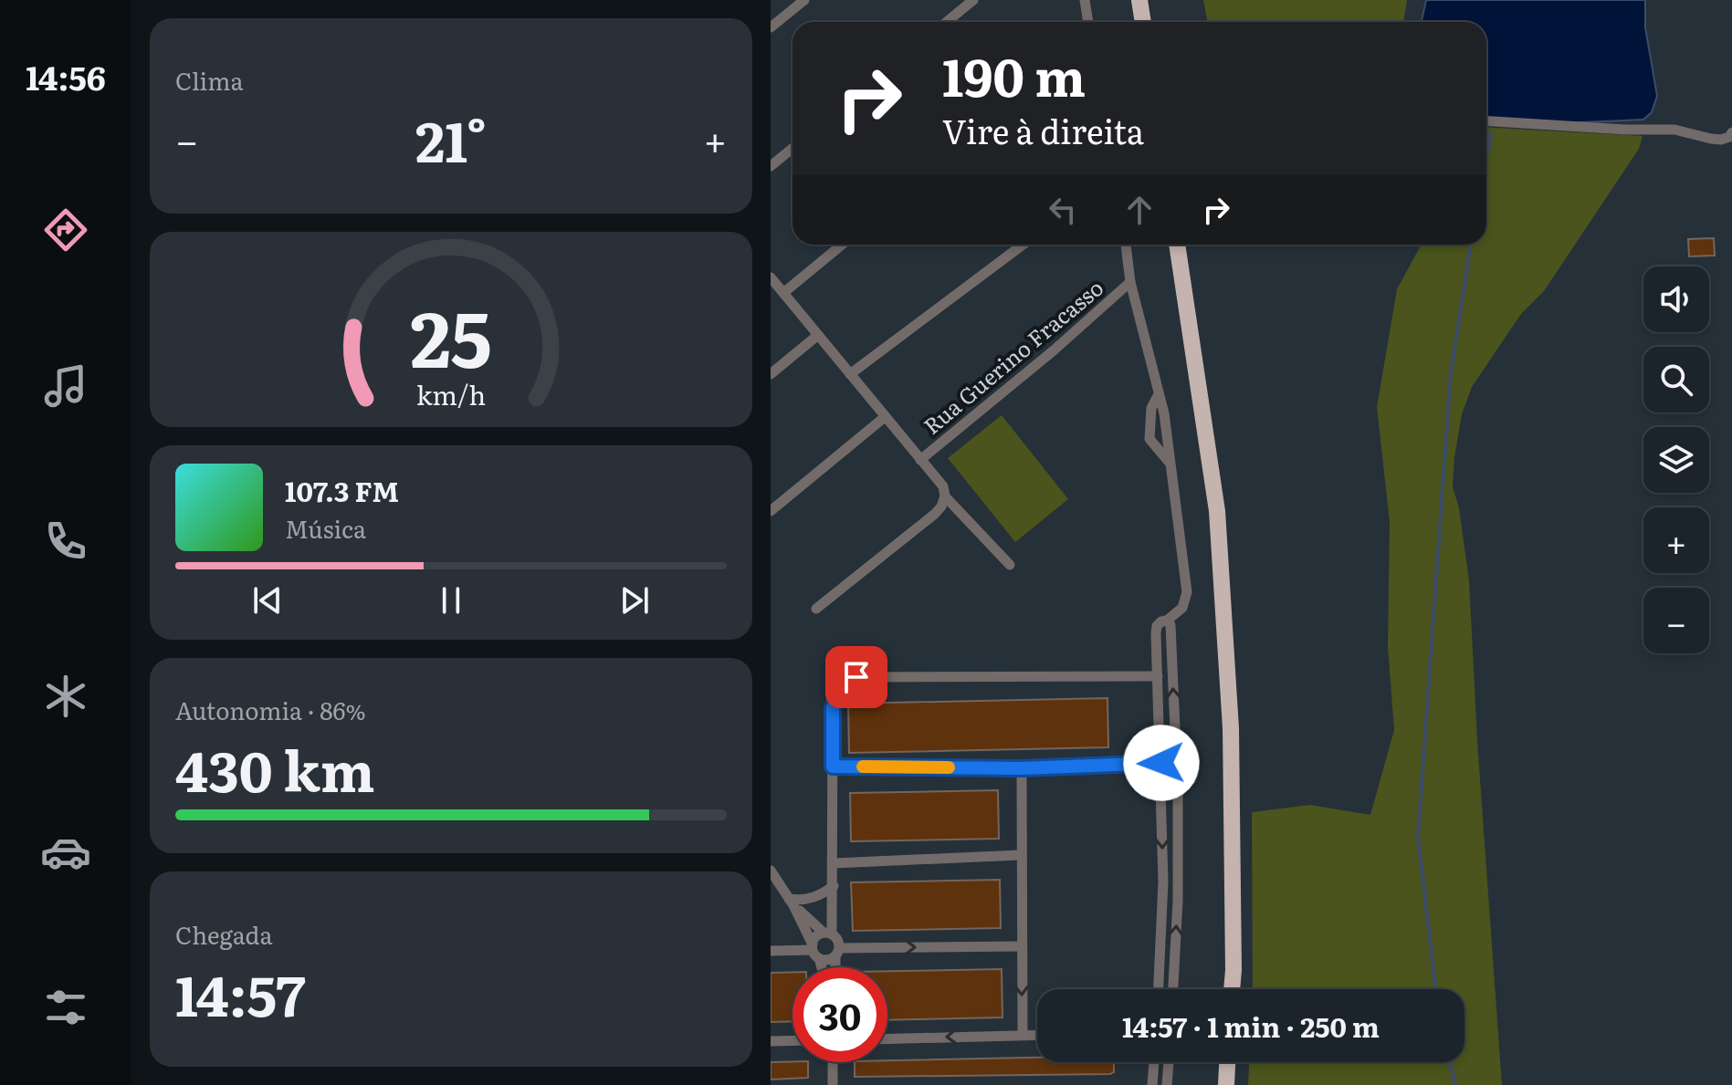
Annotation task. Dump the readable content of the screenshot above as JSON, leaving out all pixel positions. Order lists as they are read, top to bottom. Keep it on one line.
{"streets":{"street":["Rua Guerino Fracasso"]},"page":{"tabs":"14:56","tile":["Clima",["Autonomia · 86%","430 km"],["Chegada","14:57"]],"turn":["190 m","Vire à direita"],"heat":["−","21°","+"],"map_buttons":["+","−"],"song":["107.3 FM","Música"],"limit":"30","trip":"14:57 · 1 min · 250 m","gauge":["25","km/h"]}}
